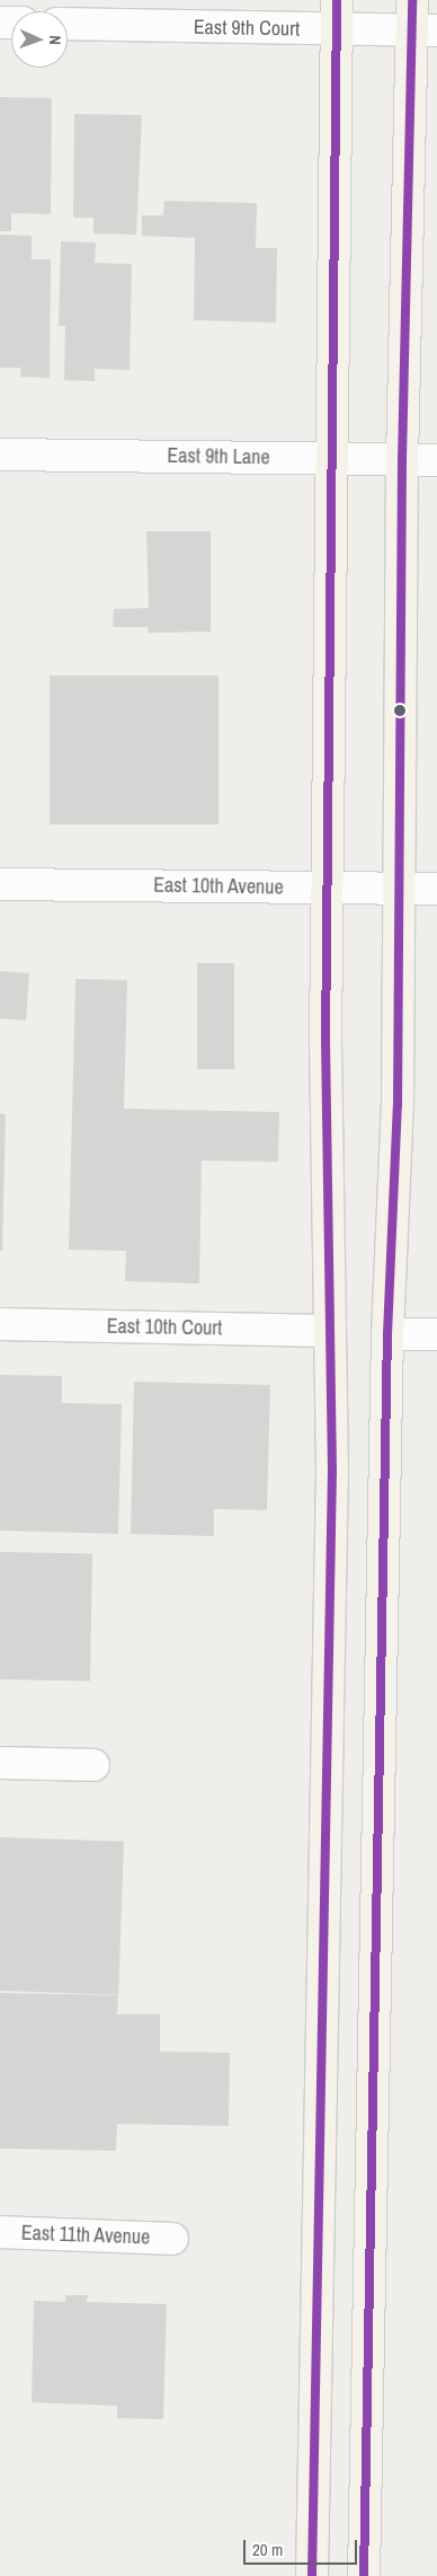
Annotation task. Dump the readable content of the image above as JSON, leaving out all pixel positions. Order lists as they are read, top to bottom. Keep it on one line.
{"streets":{"street":["East 9th Court","East 9th Lane","East 10th Avenue","East 10th Court","East 11th Avenue"]},"scale_bar":"20 m","north":"right"}
